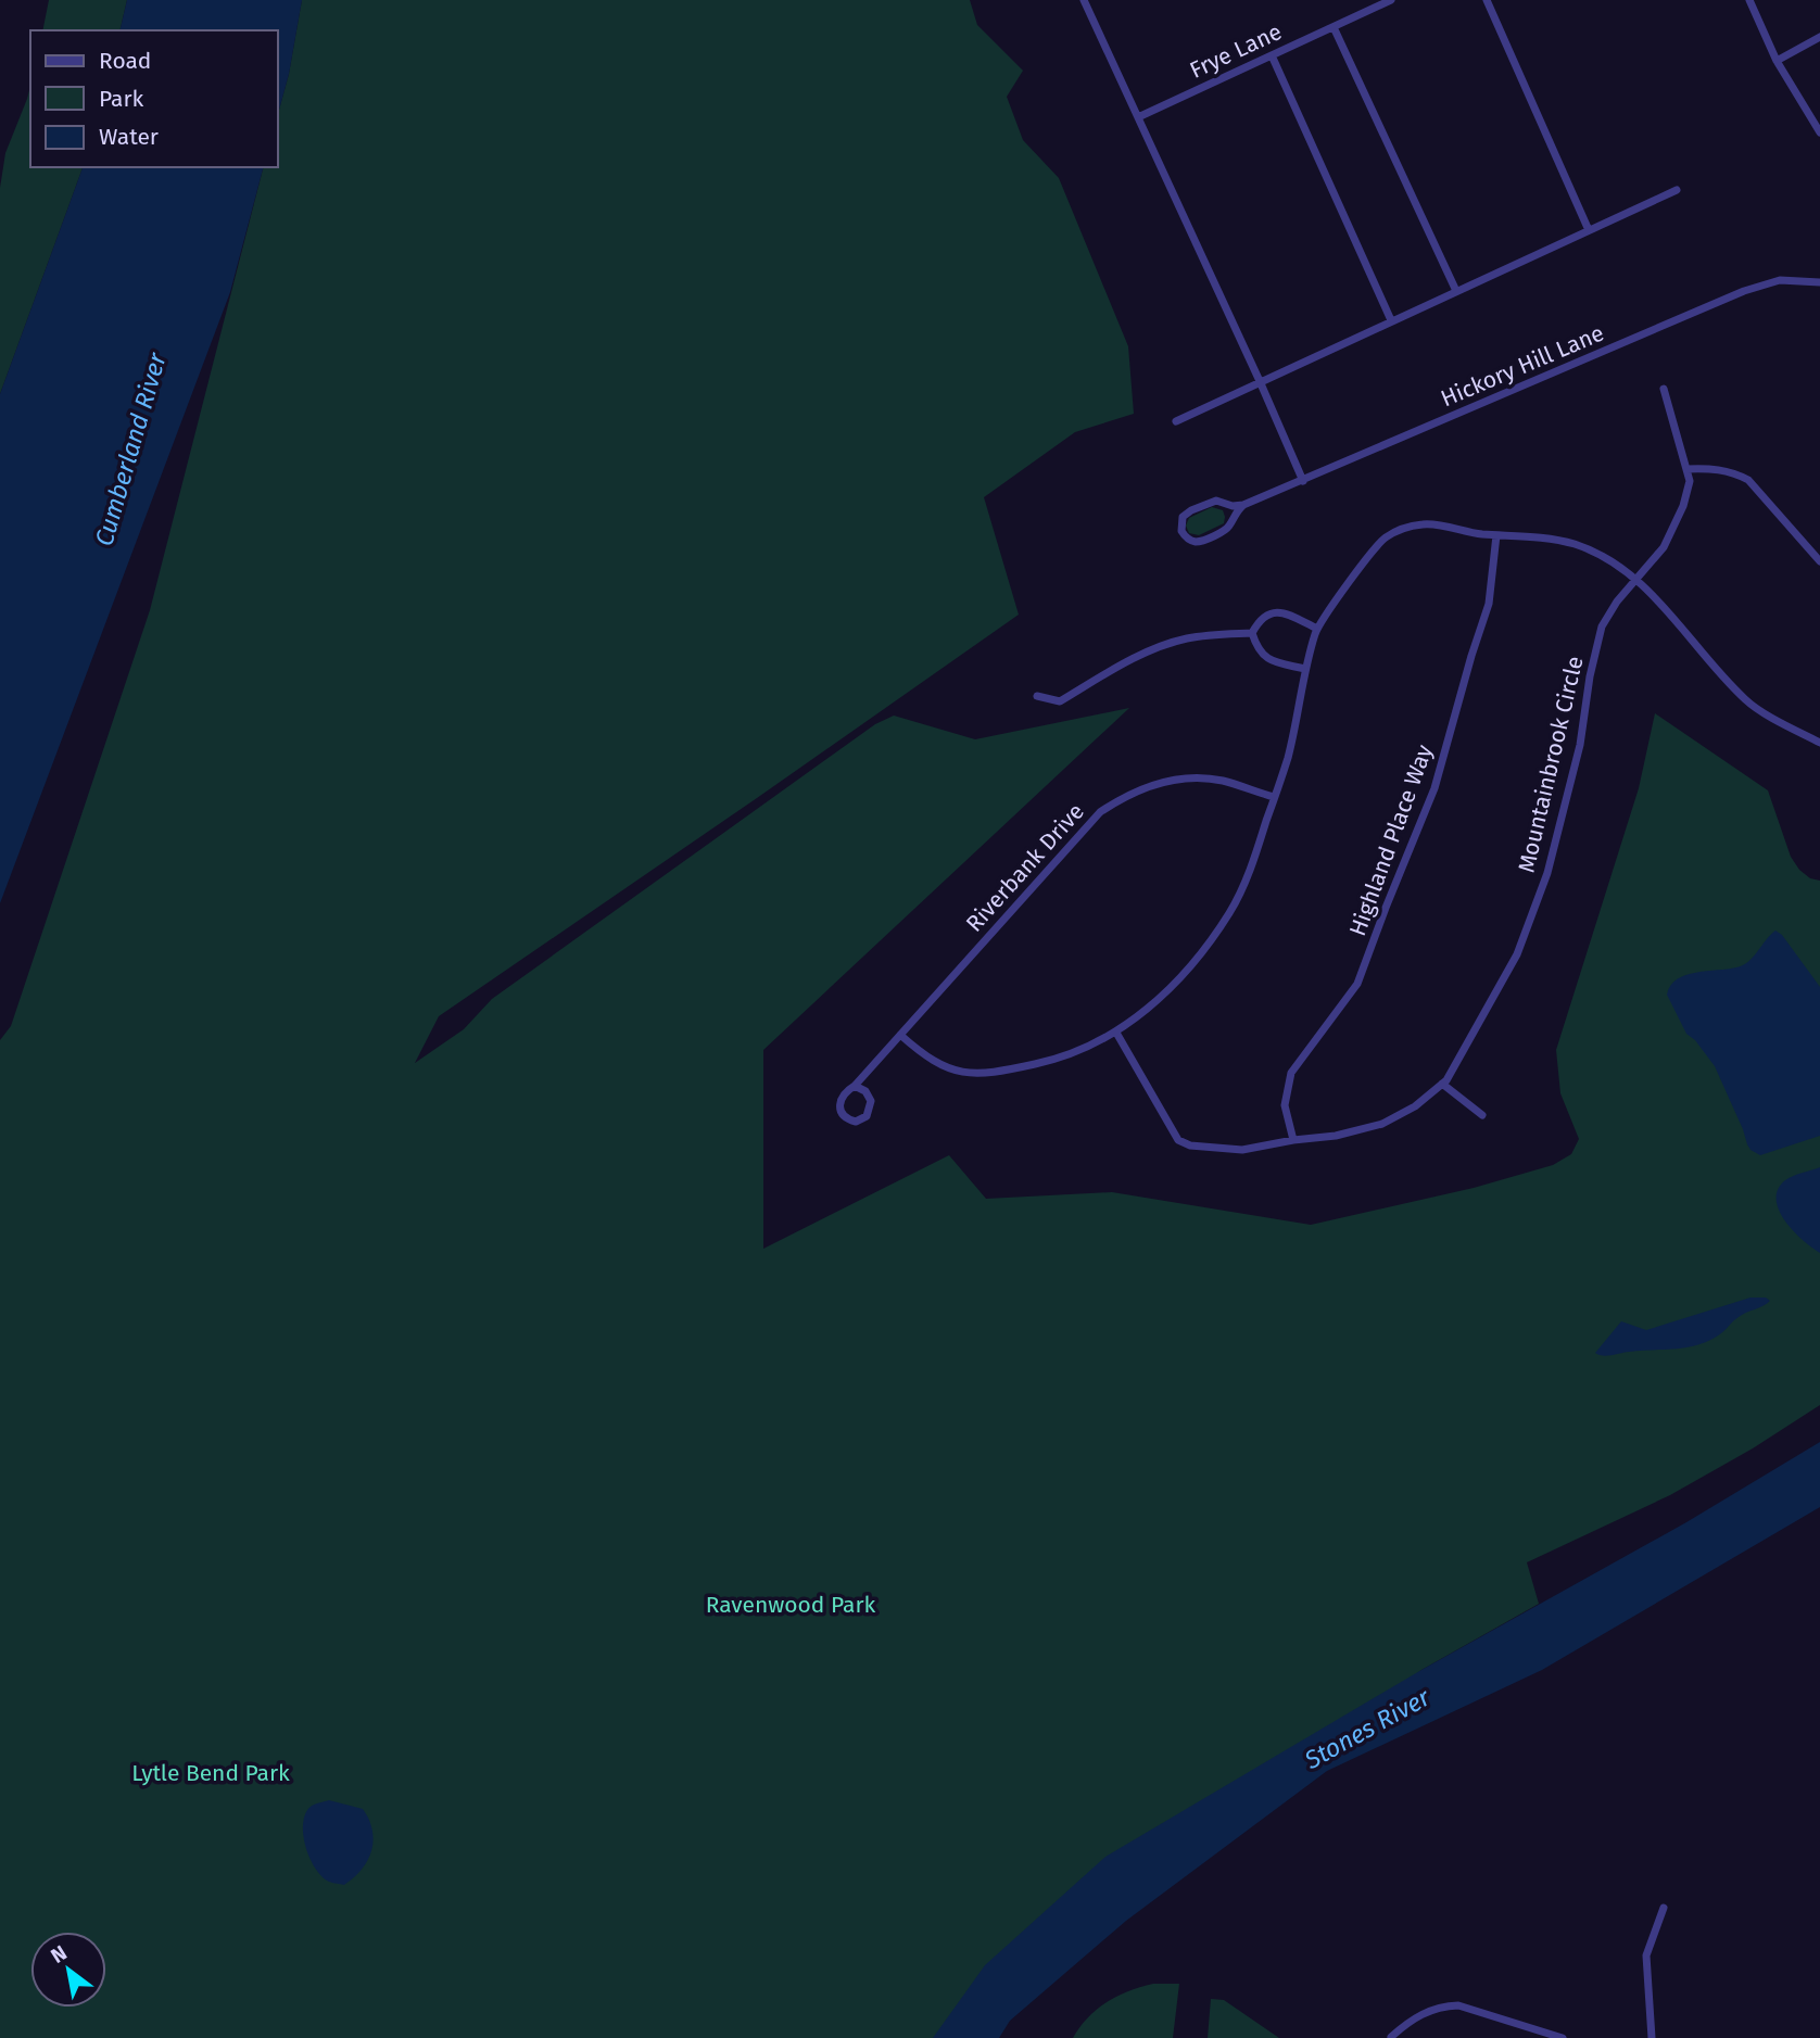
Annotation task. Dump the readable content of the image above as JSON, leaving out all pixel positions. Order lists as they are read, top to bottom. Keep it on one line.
{"streets":{"street":["Frye Lane","Hickory Hill Lane","Mountainbrook Circle","Highland Place Way","Riverbank Drive"]},"crossings":[["Mountainbrook Circle","Highland Place Way"]],"water":["Cumberland River","Stones River"],"parks":["Ravenwood Park","Lytle Bend Park"],"legend":["Road","Park","Water"],"north":"top left"}
